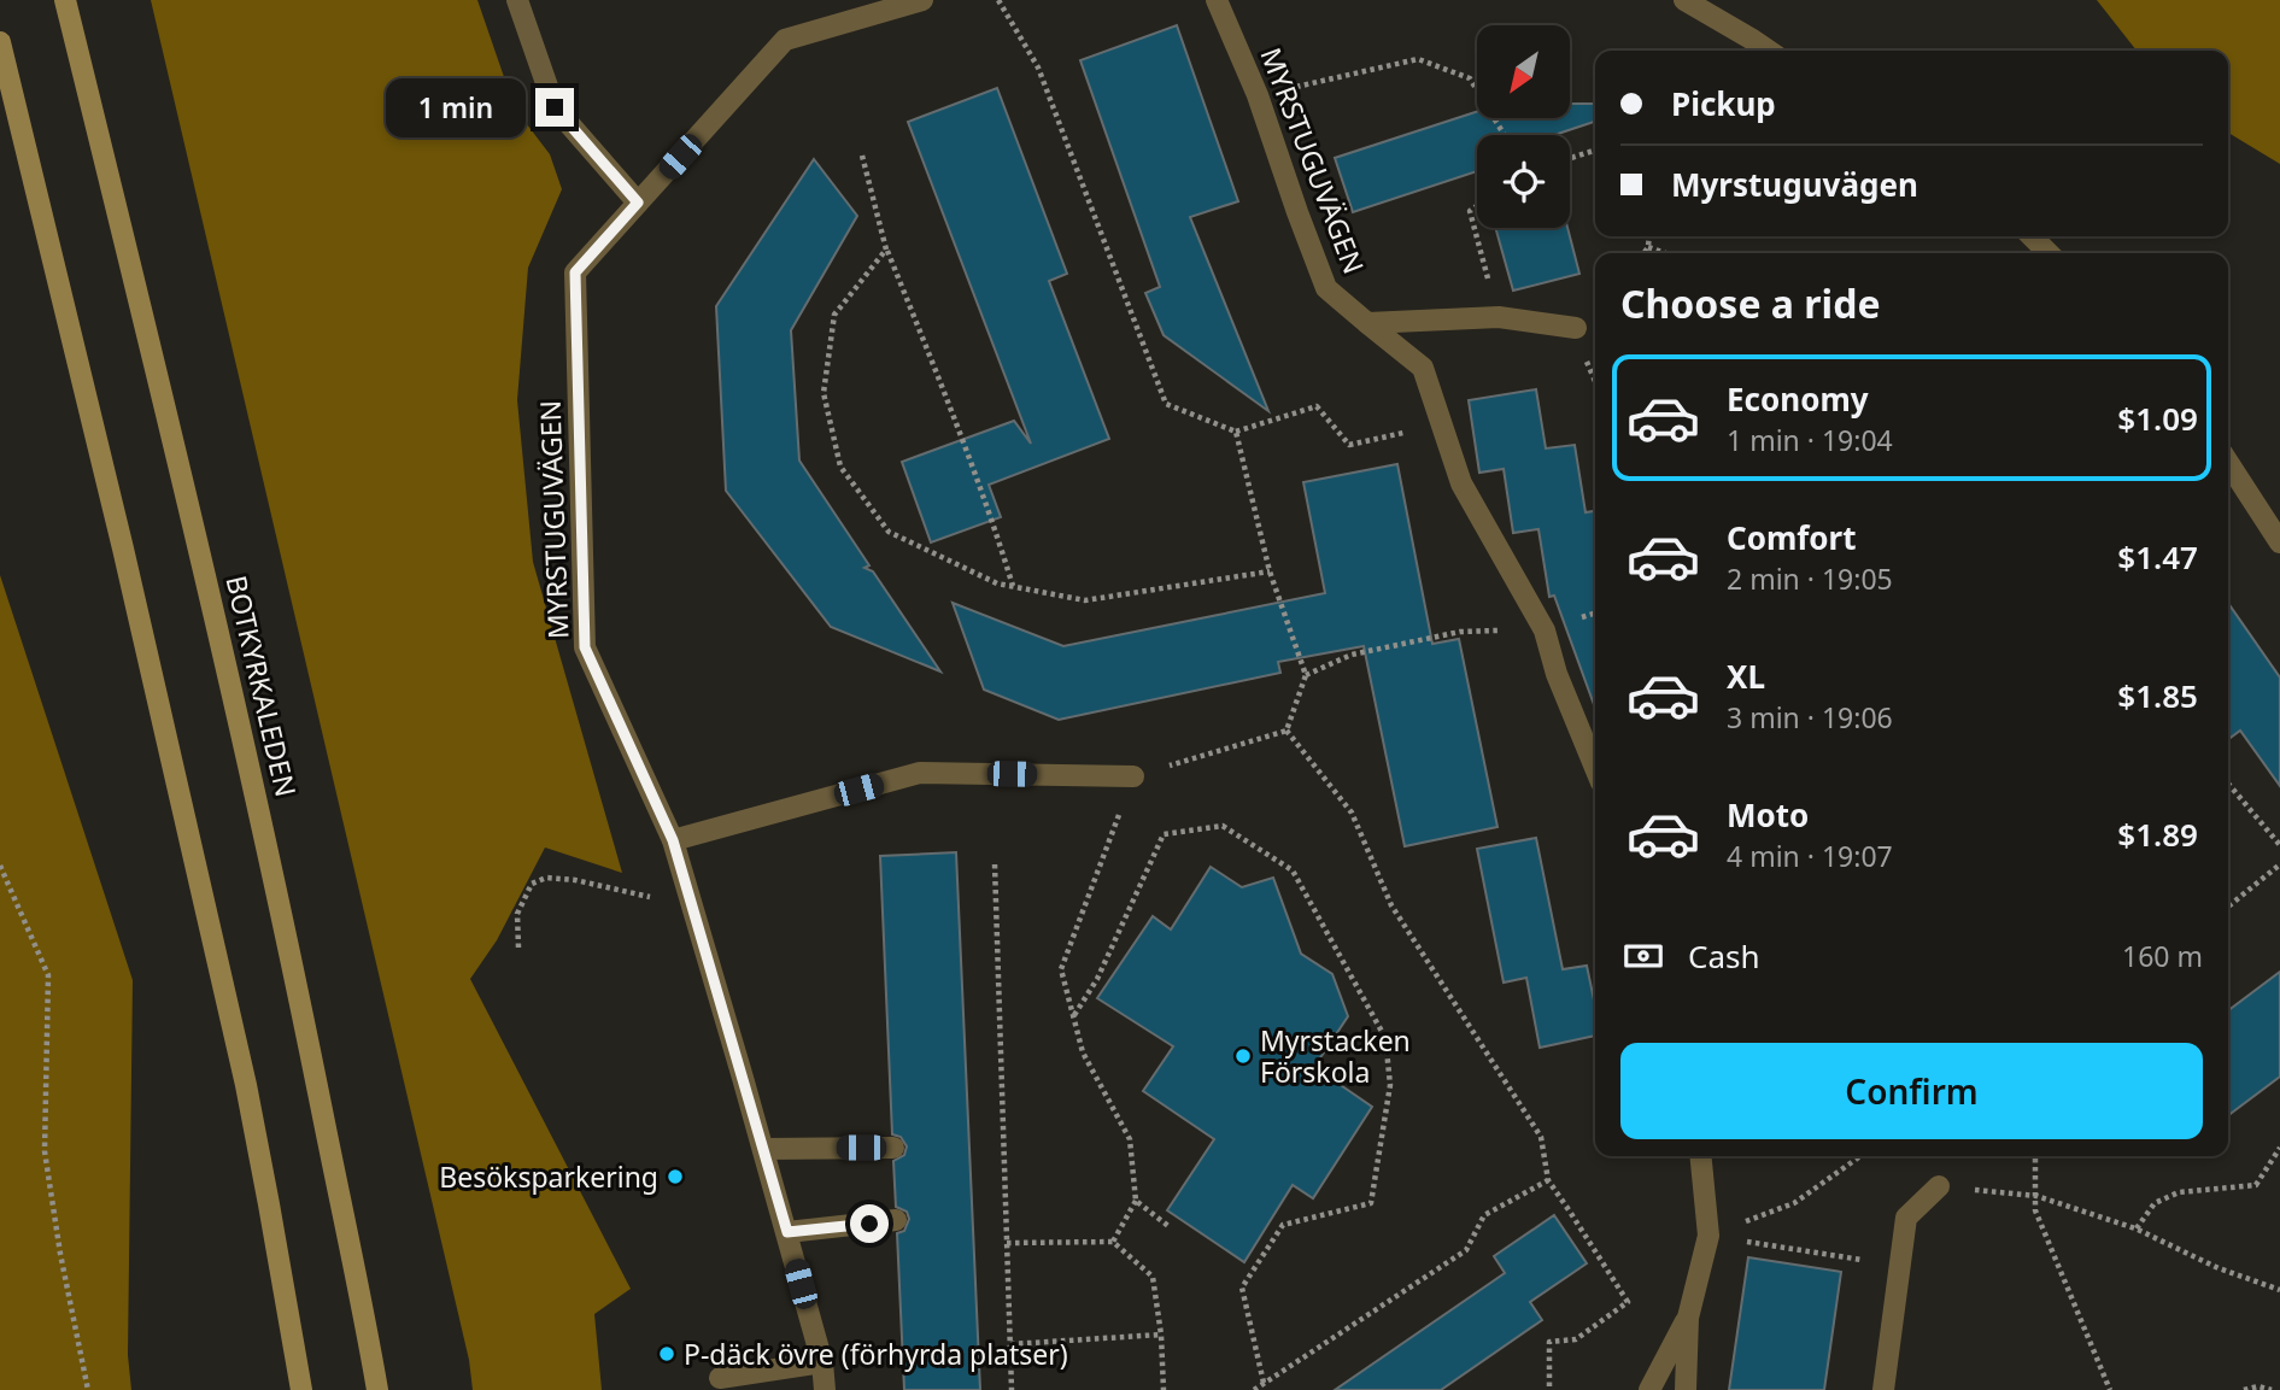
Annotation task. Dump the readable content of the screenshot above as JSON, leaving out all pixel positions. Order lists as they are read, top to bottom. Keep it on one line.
{"streets":{"main road":["BOTKYRKALEDEN"],"street":["MYRSTUGUVÄGEN"]},"places":["Myrstacken Förskola","Besöksparkering","P-däck övre (förhyrda platser)"],"north":"bottom left","page":{"banner":["Pickup","Myrstuguvägen"],"bubble":"1 min","heading":"Choose a ride","list":[{"name":"Economy","note":"1 min · 19:04","value":"$1.09"},{"name":"Comfort","note":"2 min · 19:05","value":"$1.47"},{"name":"XL","note":"3 min · 19:06","value":"$1.85"},{"name":"Moto","note":"4 min · 19:07","value":"$1.89"}],"pay":["Cash","160 m"],"buttons":"Confirm"}}
